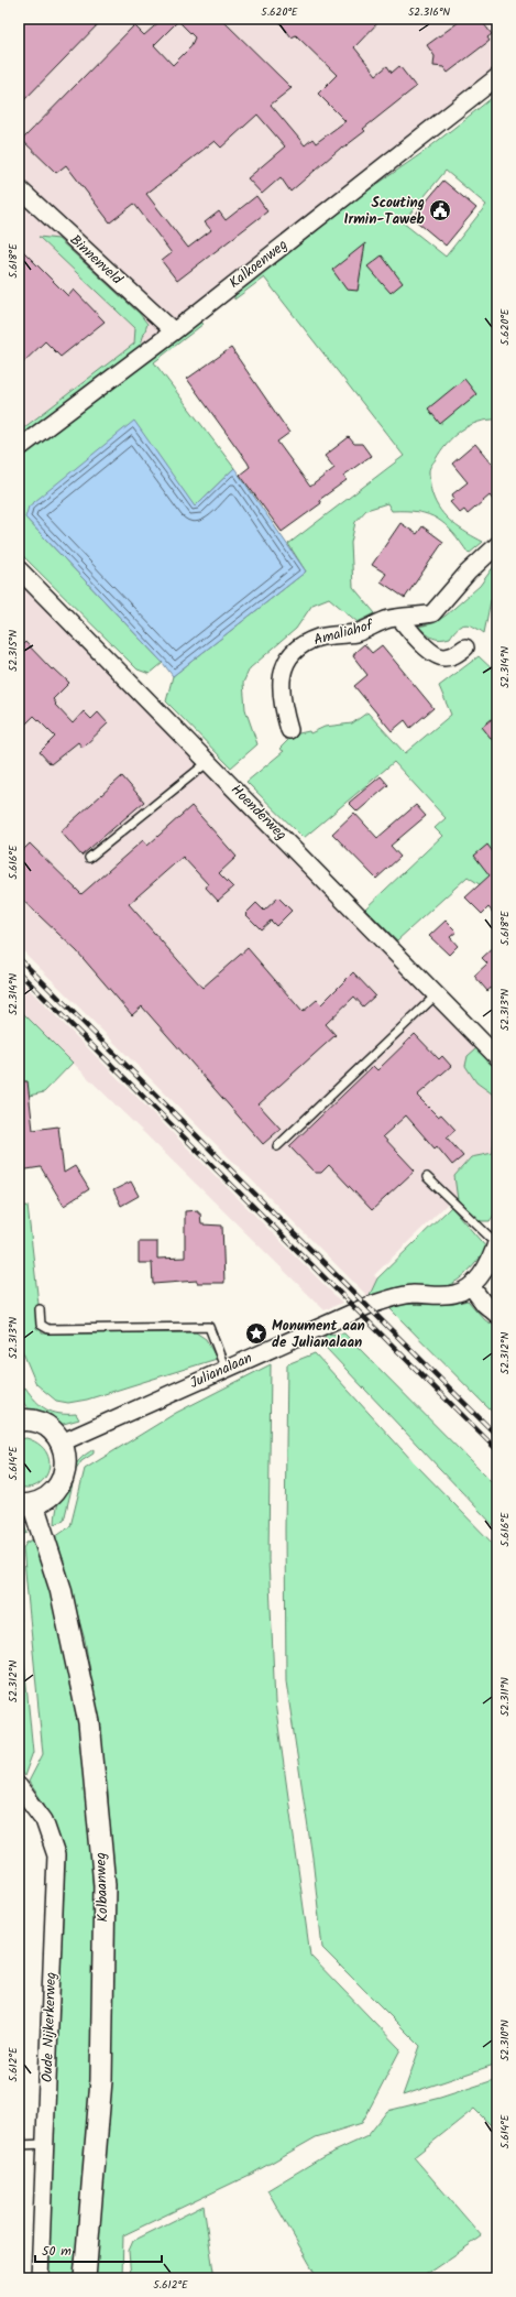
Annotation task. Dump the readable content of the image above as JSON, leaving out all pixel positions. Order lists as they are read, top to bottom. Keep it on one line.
{"streets":{"street":["Binnenveld","Kalkoenweg","Amaliahof","Hoenderweg","Julianalaan","Kolbaanweg","Oude Nijkerkerweg"]},"crossings":[["Binnenveld","Kalkoenweg"]],"places":{"public building":["Scouting Irmin-Taweb"],"place":["Monument aan de Julianalaan"]},"scale_bar":"50 m","coordinates":["5.620°E","52.316°N","5.618°E","52.315°N","52.314°N","5.616°E","52.313°N","52.312°N","5.614°E","52.311°N","52.310°N","5.612°E"]}
